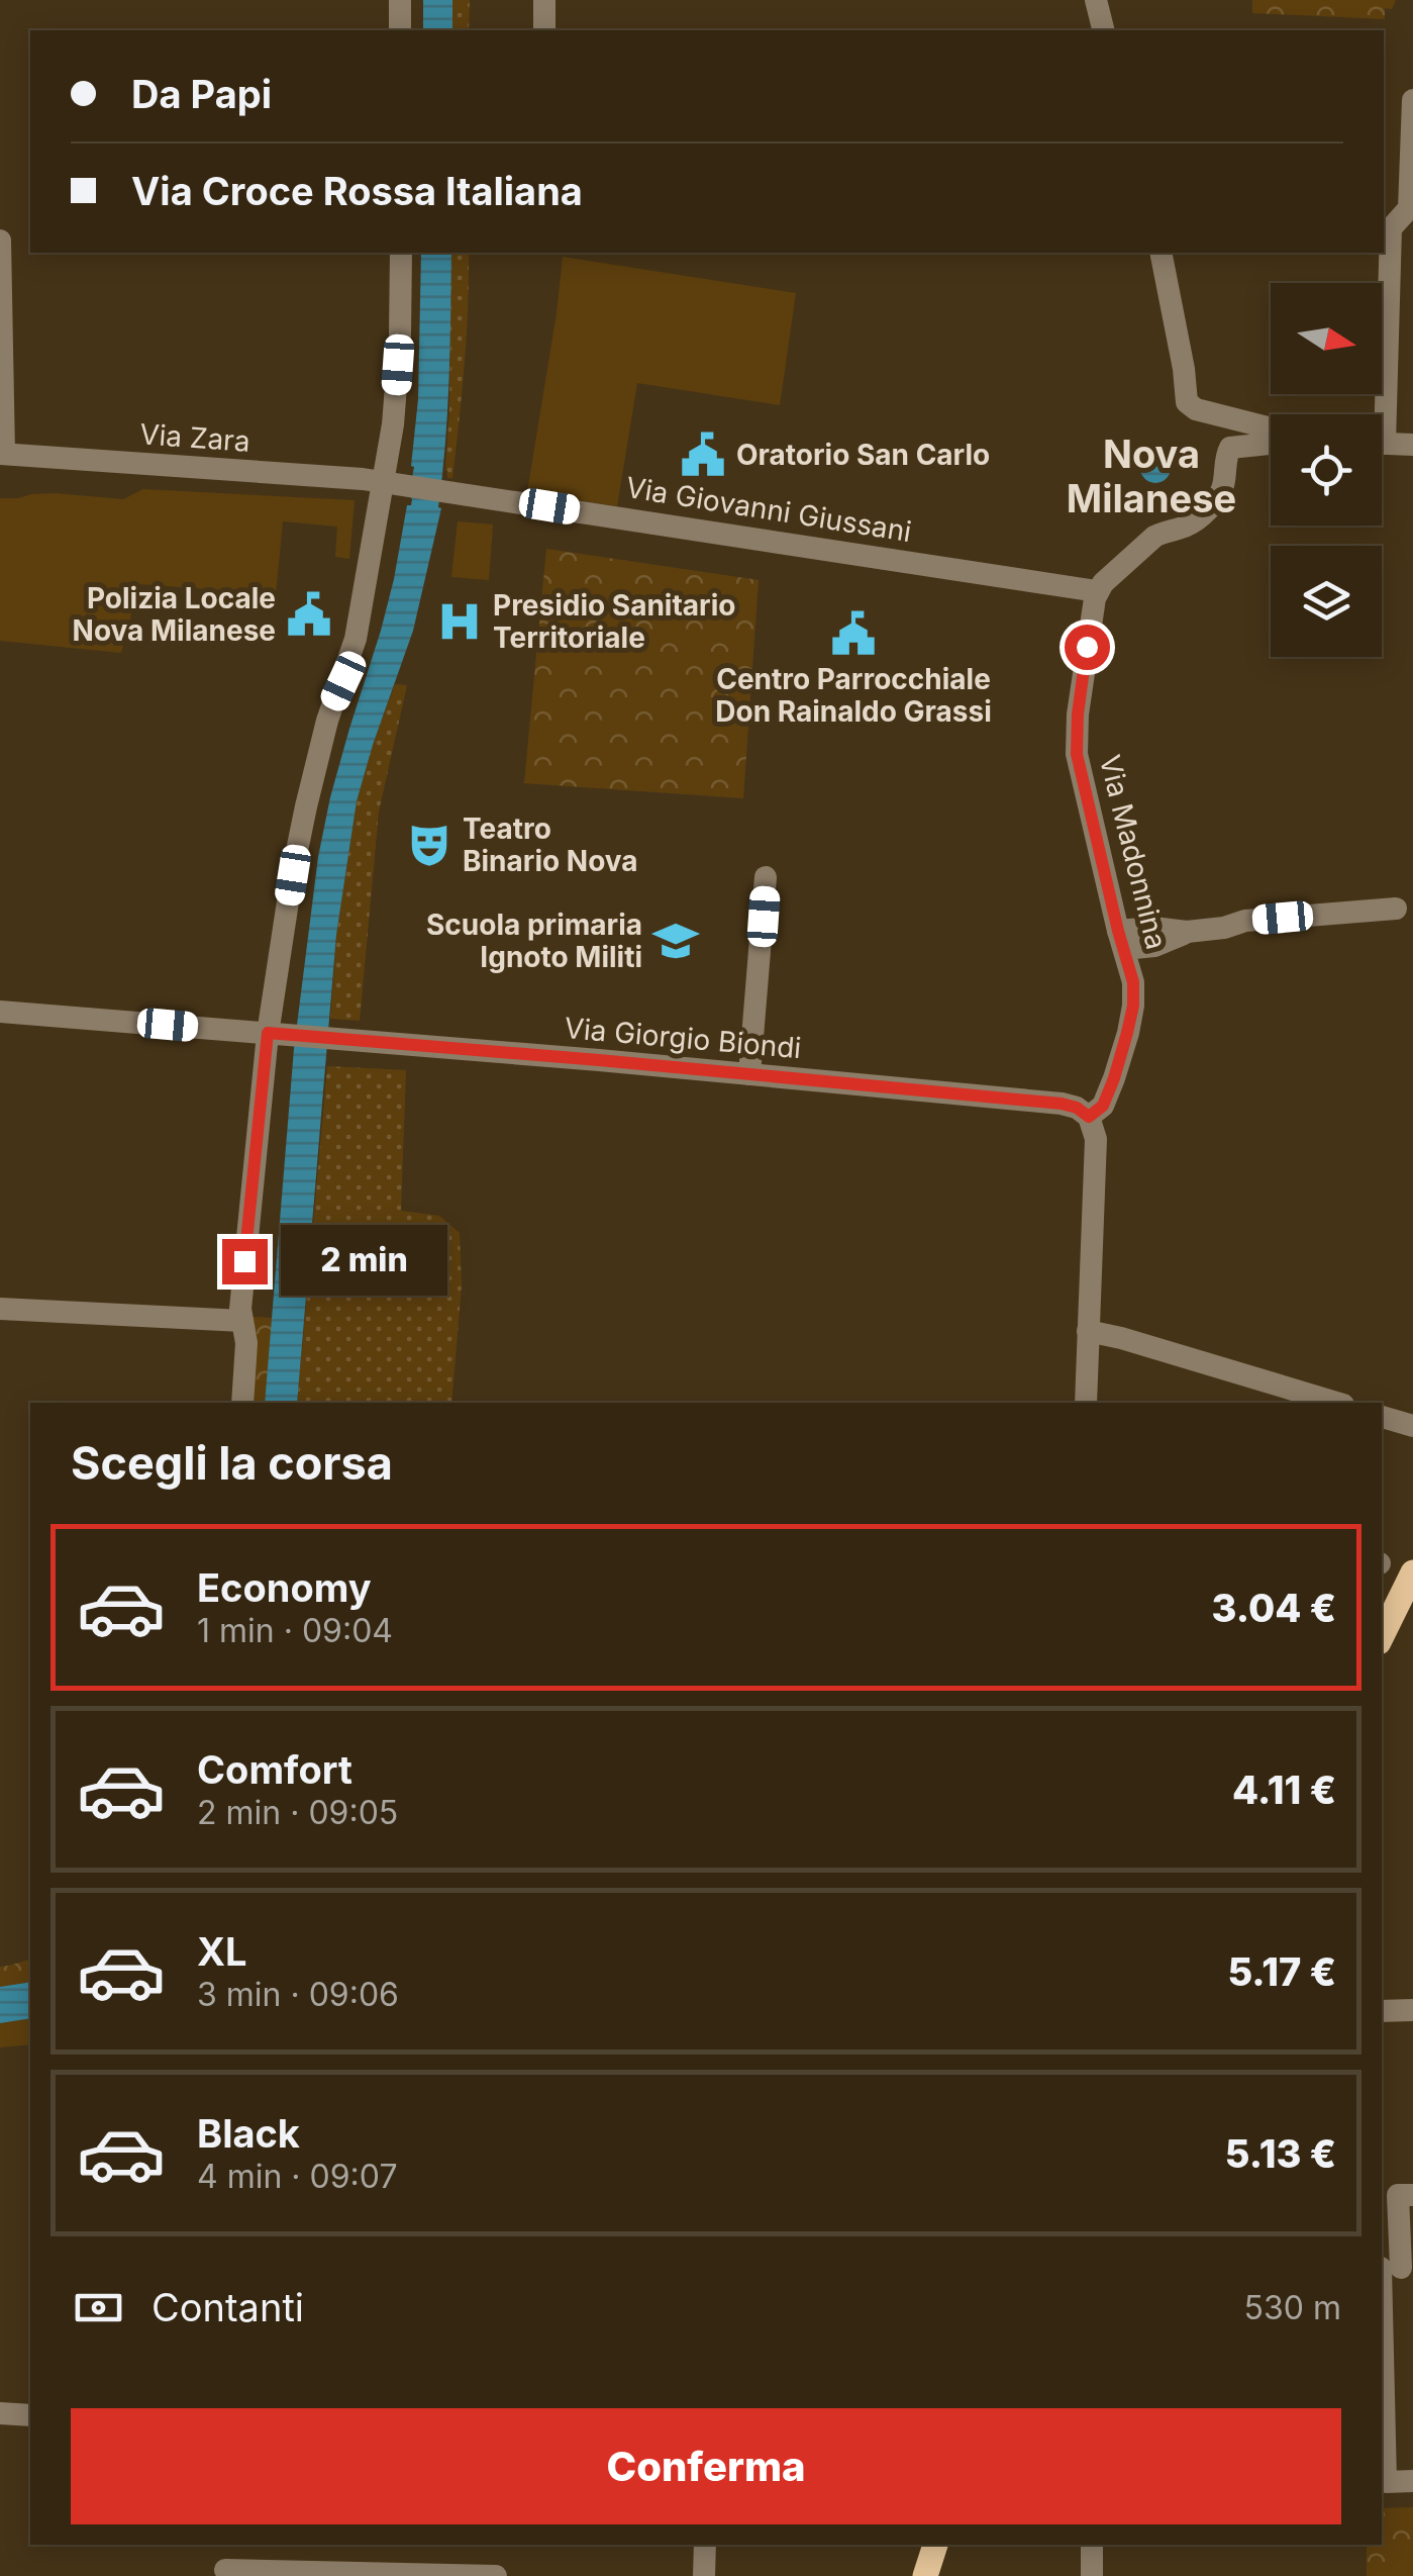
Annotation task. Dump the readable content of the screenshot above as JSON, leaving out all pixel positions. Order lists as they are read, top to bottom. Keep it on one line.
{"streets":{"street":["Via Zara","Via Giovanni Giussani","Via Madonnina","Via Giorgio Biondi"]},"crossings":[["Via Zara","Via Giovanni Giussani"],["Via Giovanni Giussani","Via Madonnina"],["Via Madonnina","Via Giorgio Biondi"]],"districts":["Nova Milanese"],"places":{"public building":["Oratorio San Carlo","Polizia Locale Nova Milanese","Centro Parrocchiale Don Rainaldo Grassi"],"hospital":["Presidio Sanitario Territoriale"],"theatre":["Teatro Binario Nova"],"school or university":["Scuola primaria Ignoto Militi"]},"north":"right","page":{"banner":["Da Papi","Via Croce Rossa Italiana"],"bubble":"2 min","heading":"Scegli la corsa","list":[{"name":"Economy","note":"1 min · 09:04","value":"3.04 €"},{"name":"Comfort","note":"2 min · 09:05","value":"4.11 €"},{"name":"XL","note":"3 min · 09:06","value":"5.17 €"},{"name":"Black","note":"4 min · 09:07","value":"5.13 €"}],"pay":["Contanti","530 m"],"buttons":"Conferma"}}
